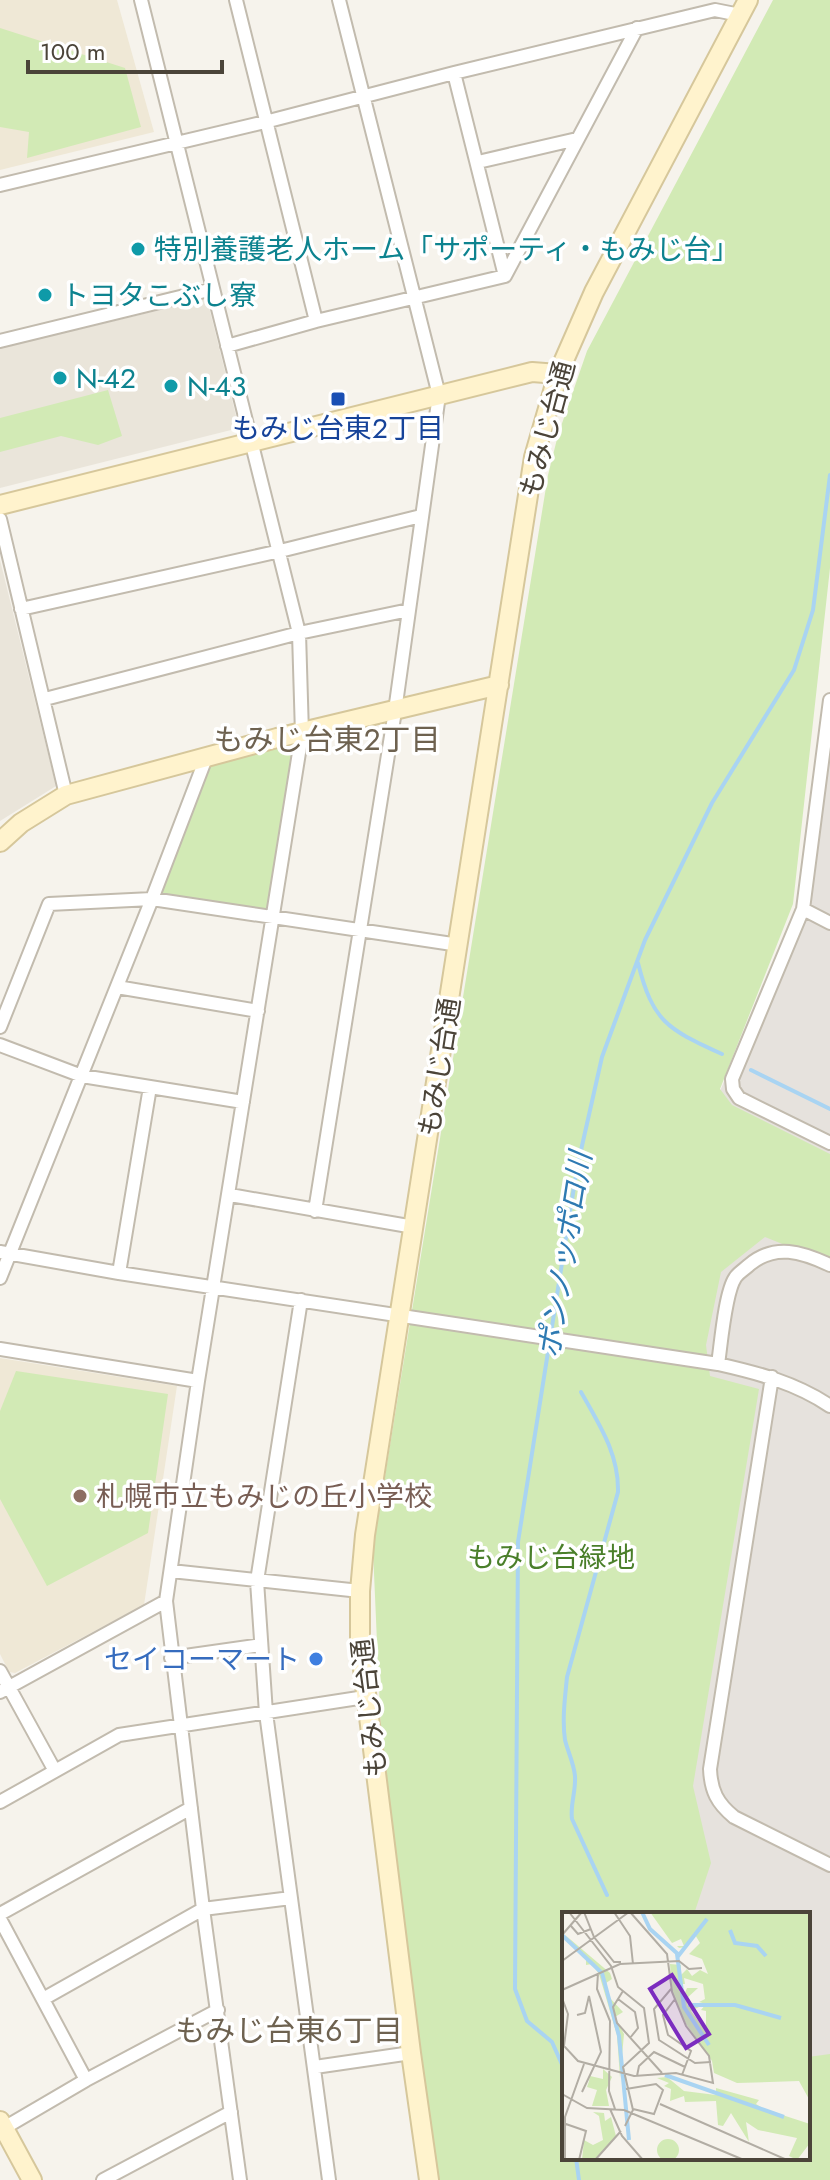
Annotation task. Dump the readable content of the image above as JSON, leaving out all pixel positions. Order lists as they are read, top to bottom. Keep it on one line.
{"streets":{"street":["もみじ台通"]},"districts":["もみじ台東2丁目","もみじ台東6丁目"],"water":["ポンノッポロ川"],"parks":["もみじ台緑地"],"places":{"other":["特別養護老人ホーム「サポーティ・もみじ台」","トヨタこぶし寮","N-42","N-43","札幌市立もみじの丘小学校","セイコーマート"],"transit":["もみじ台東2丁目"]},"scale_bar":"100 m"}
